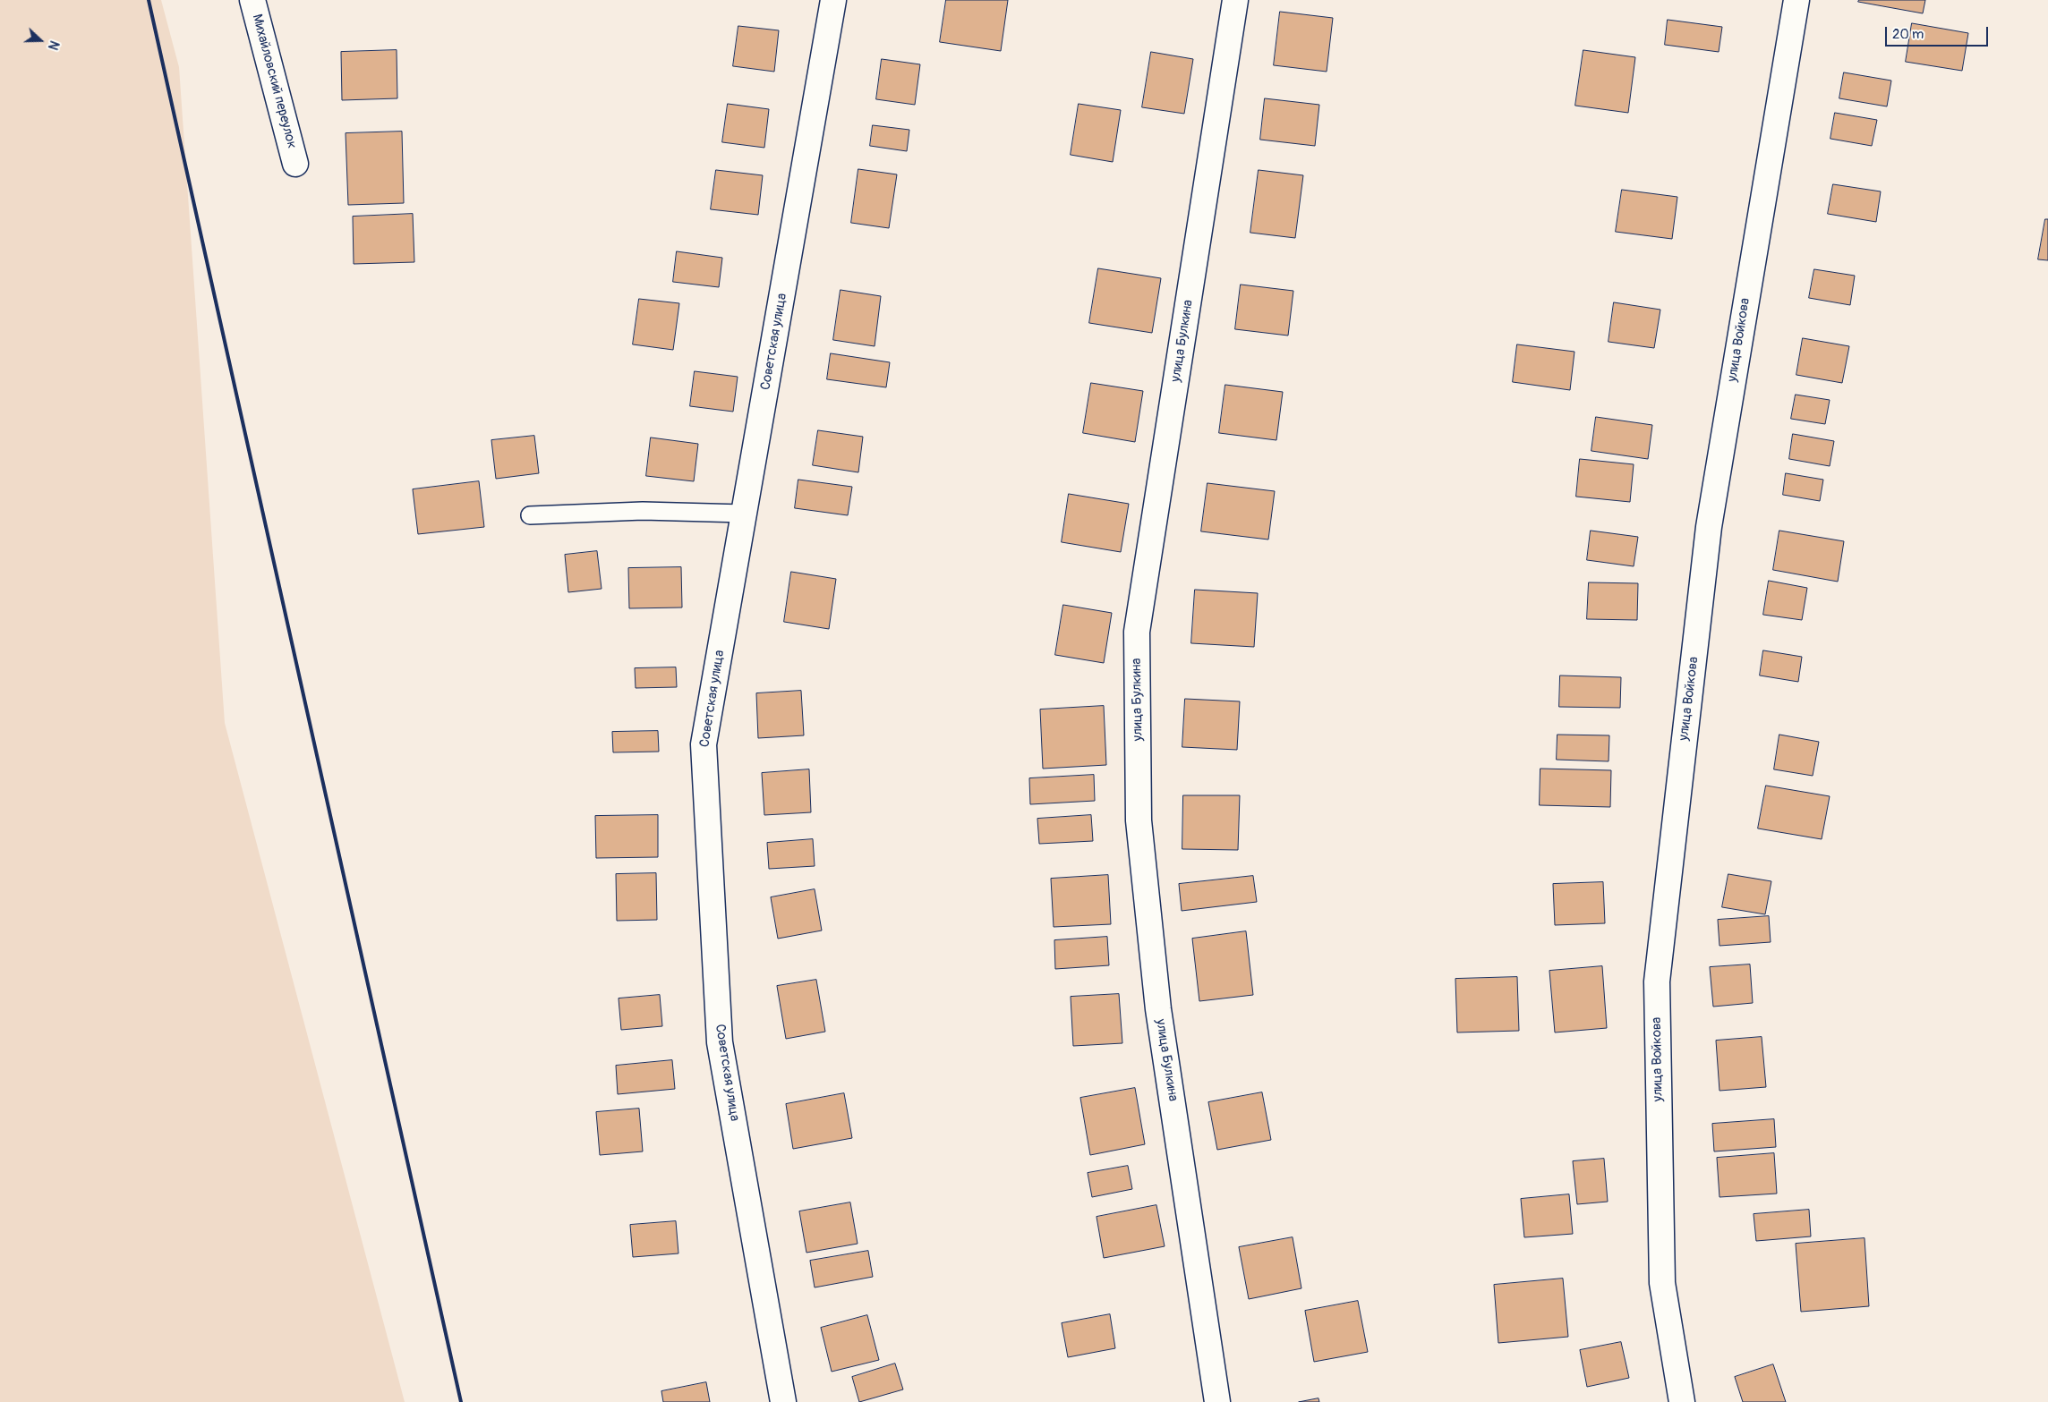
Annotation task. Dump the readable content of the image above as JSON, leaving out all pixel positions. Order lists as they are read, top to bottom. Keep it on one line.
{"streets":{"street":["Михайловский переулок","улица Войкова","улица Булкина","Советская улица"]},"scale_bar":"20 m","north":"right"}
